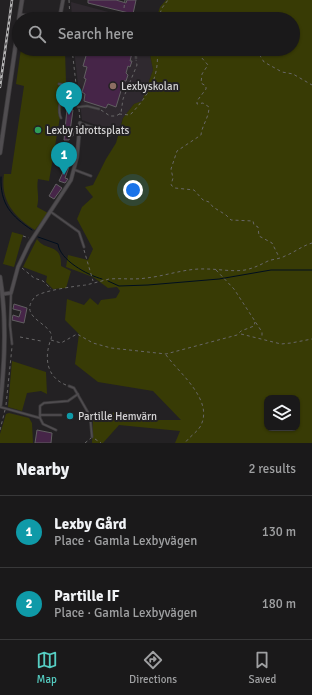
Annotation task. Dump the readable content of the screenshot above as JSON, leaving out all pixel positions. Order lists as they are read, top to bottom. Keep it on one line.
{"places":["Lexbyskolan","Lexby idrottsplats","Partille Hemvärn"],"page":{"search":"Search here","pins":["2","1"],"heading":["Nearby","2 results"],"list":[{"mark":"1","name":"Lexby Gård","note":"Place · Gamla Lexbyvägen","value":"130 m"},{"mark":"2","name":"Partille IF","note":"Place · Gamla Lexbyvägen","value":"180 m"}],"nav":["Map","Directions","Saved"]}}
